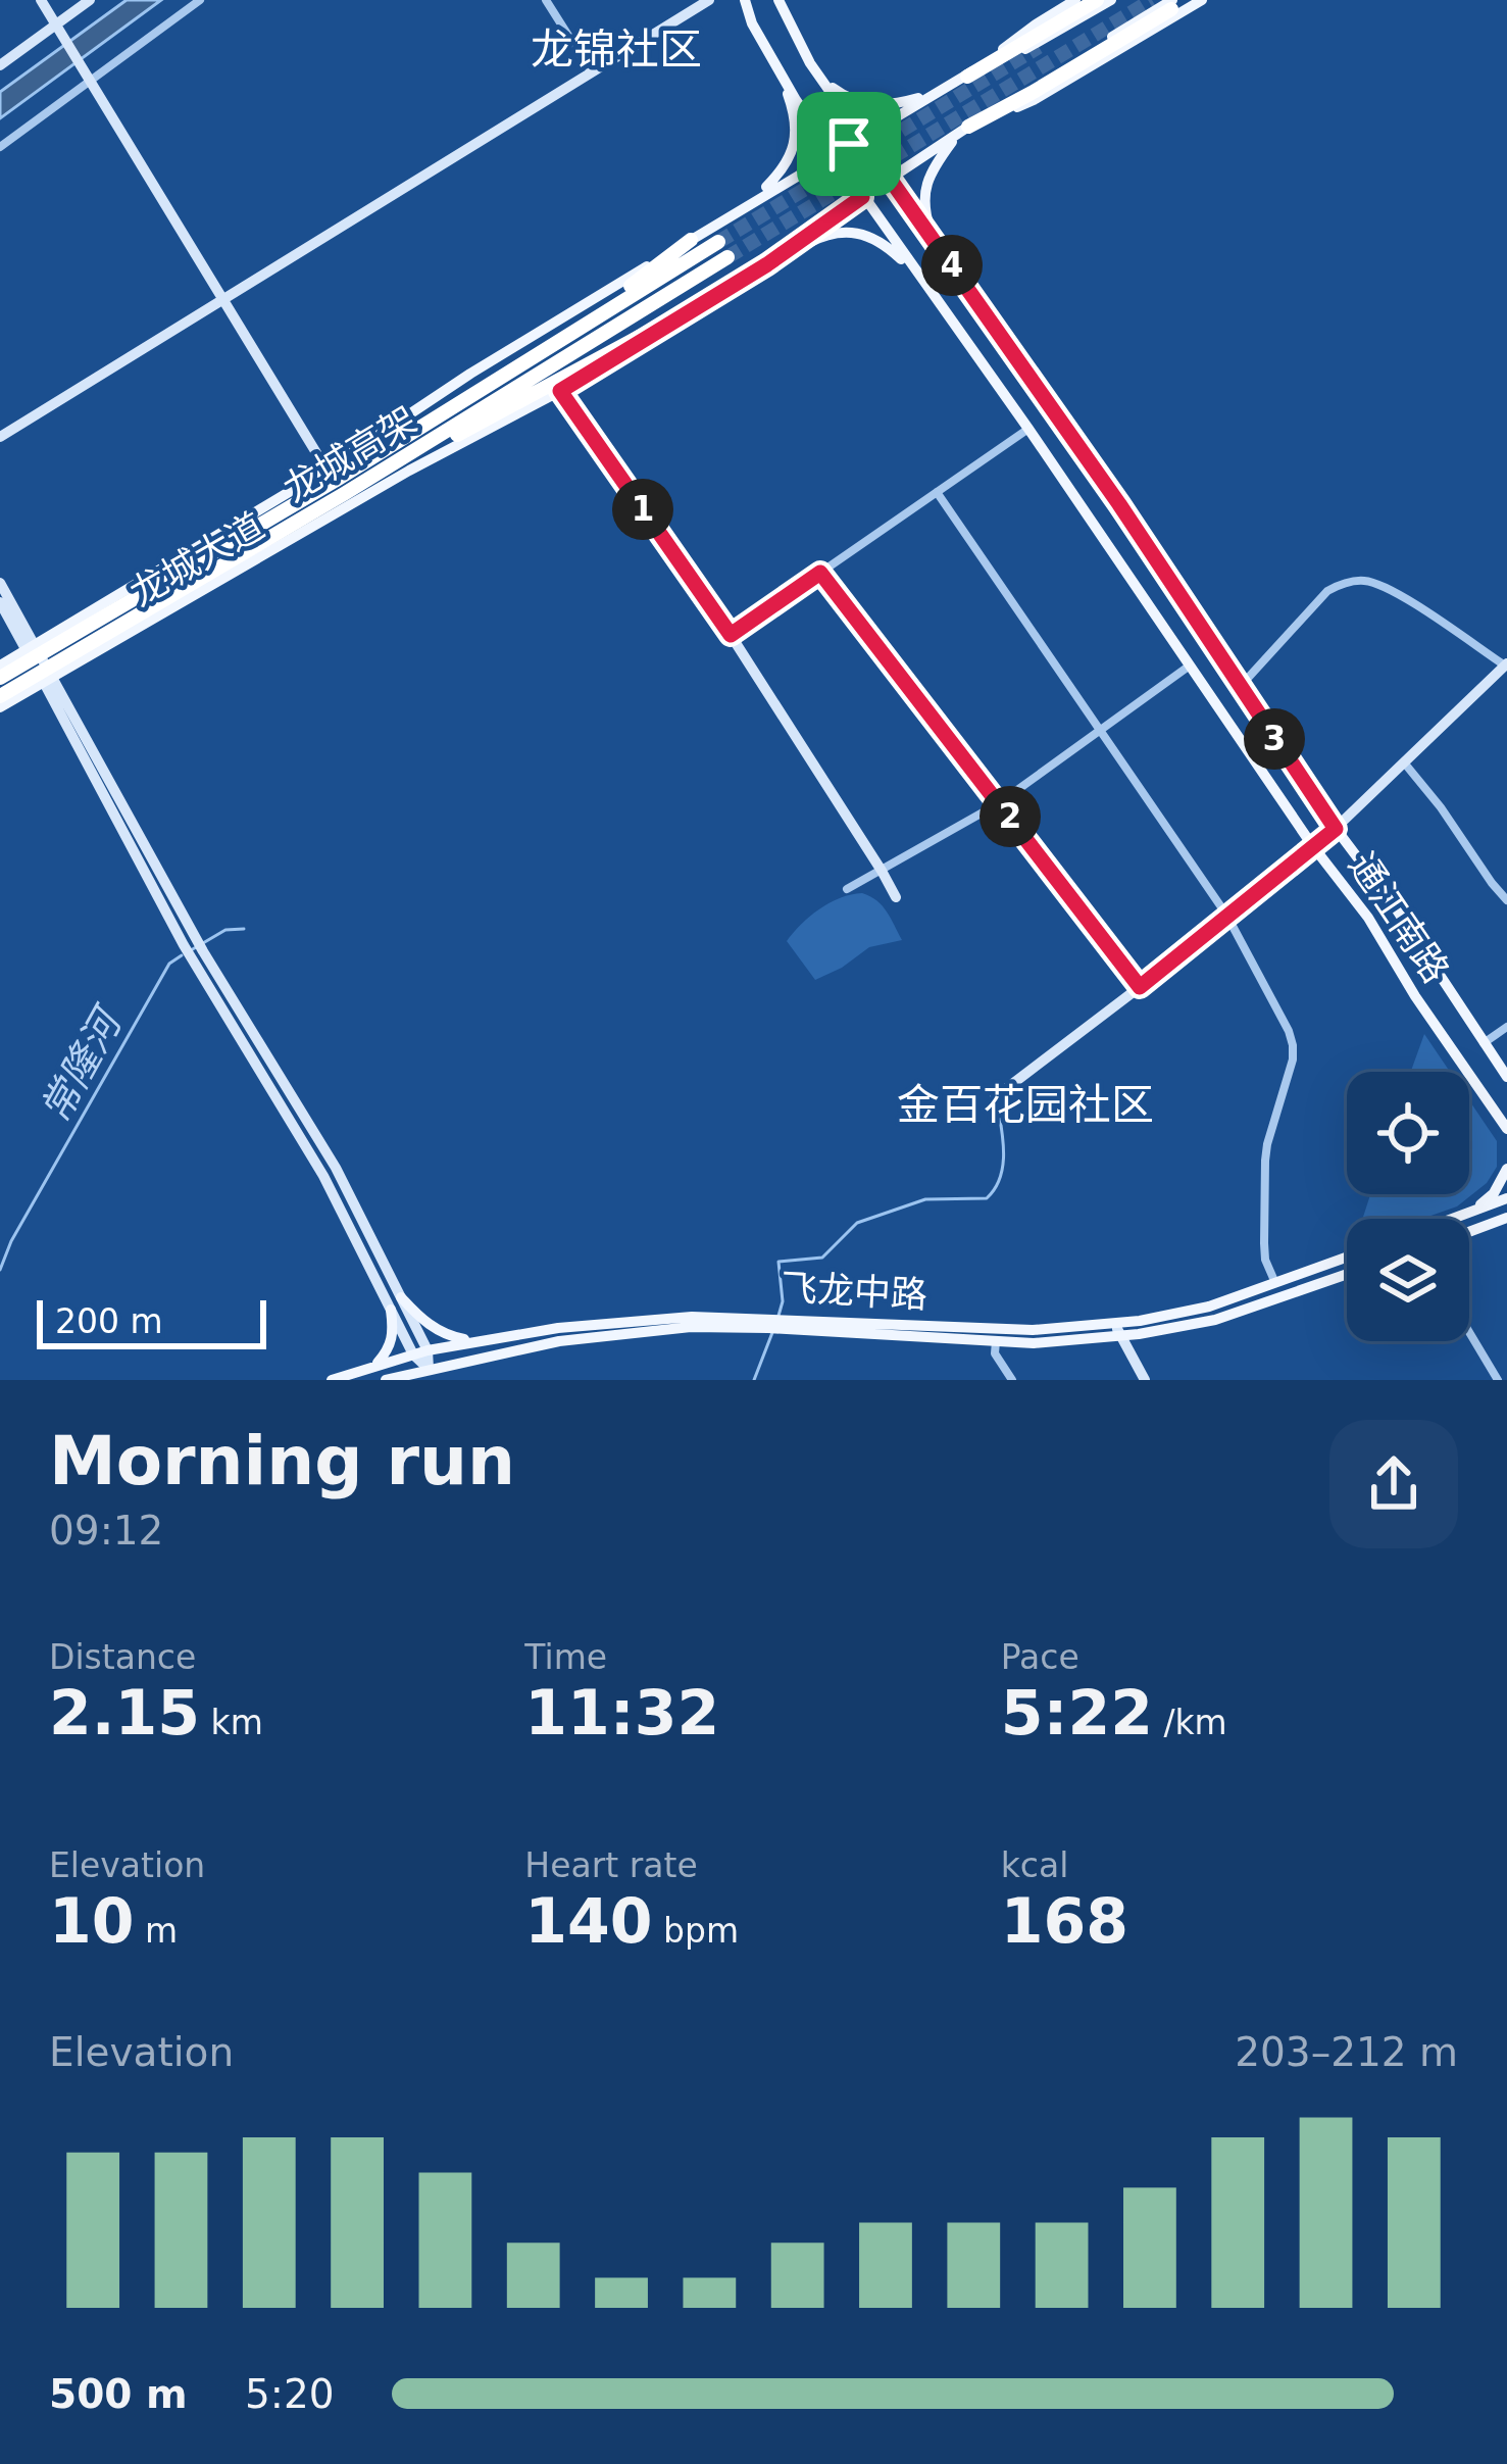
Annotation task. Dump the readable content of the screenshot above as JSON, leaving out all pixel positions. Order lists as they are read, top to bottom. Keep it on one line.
{"streets":{"highway":["龙城高架"],"main road":["龙城大道","通江南路","飞龙中路"]},"crossings":[["龙城高架","龙城大道"],["龙城大道","通江南路"]],"districts":["龙锦社区","金百花园社区"],"water":["常隆河"],"scale_bar":"200 m","page":{"pins":["4","1","3","2"],"scale":"200 m","heading":["Morning run","09:12"],"stats":[["Distance","2.15 km"],["Time","11:32"],["Pace","5:22 /km"],["Elevation","10 m"],["Heart rate","140 bpm"],["kcal","168"]],"chart":["Elevation","203–212 m"],"list":[{"name":"500 m","note":"5:20"}]}}
